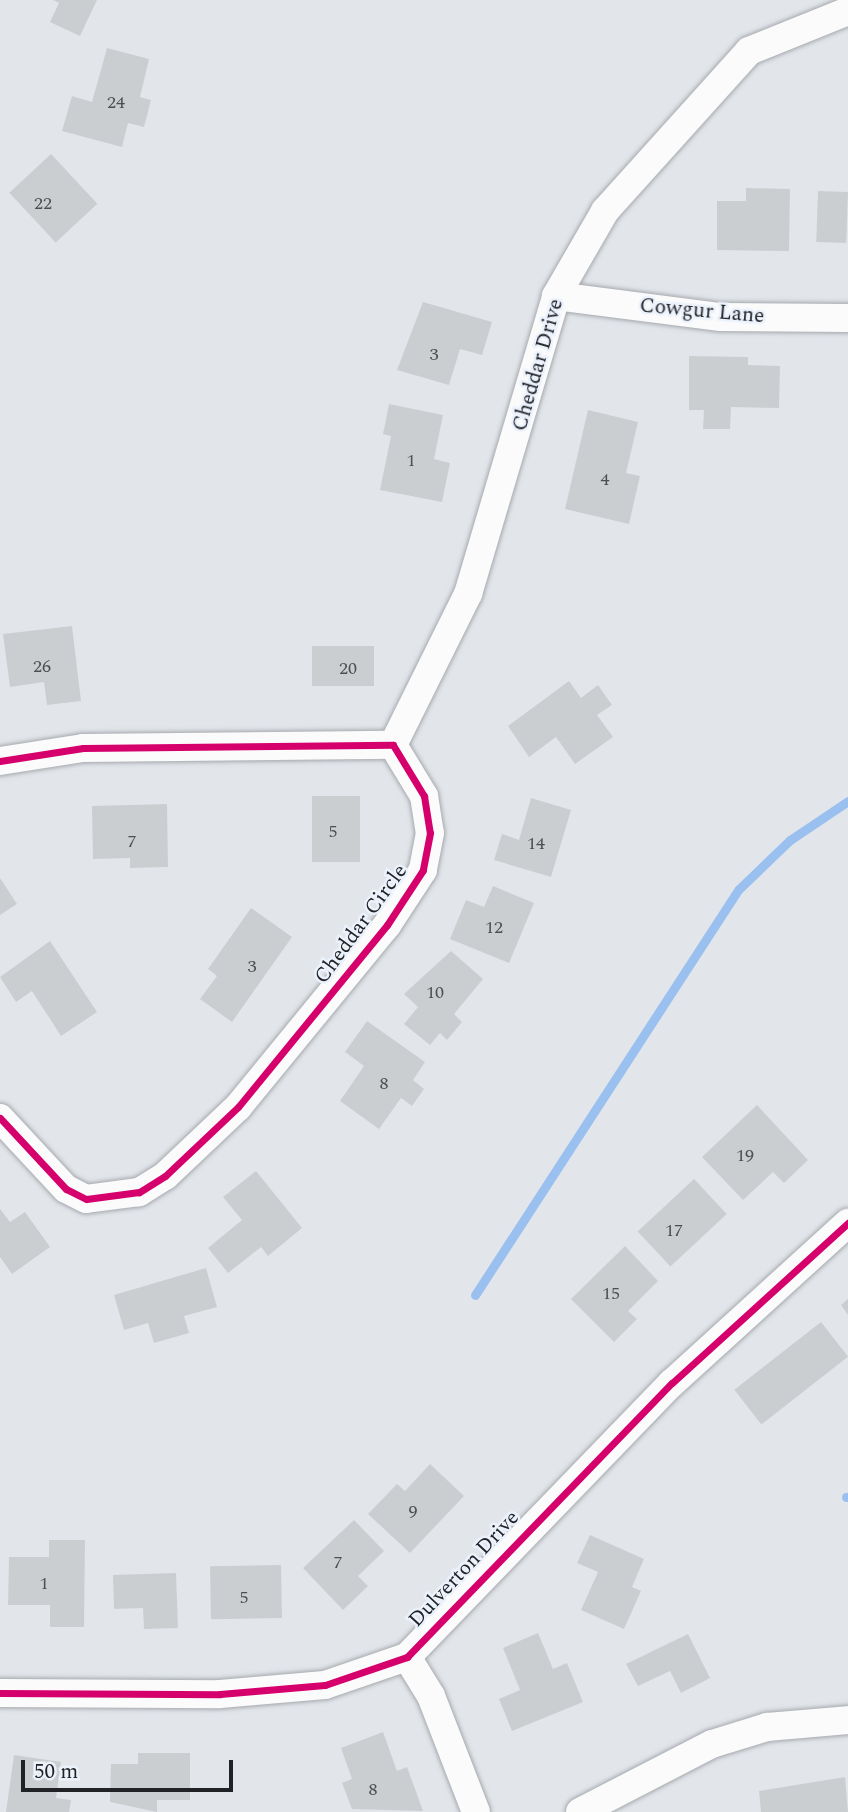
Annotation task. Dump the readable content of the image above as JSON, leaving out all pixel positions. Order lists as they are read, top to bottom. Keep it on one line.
{"streets":{"street":["Cowgur Lane","Cheddar Drive","Cheddar Circle","Dulverton Drive"]},"crossings":[["Cowgur Lane","Cheddar Drive"],["Cheddar Drive","Cheddar Circle"]],"house_numbers":["24","22","3","1","4","26","20","5","7","14","12","3","10","8","19","17","15","9","7","1","5","8"],"scale_bar":"50 m"}
